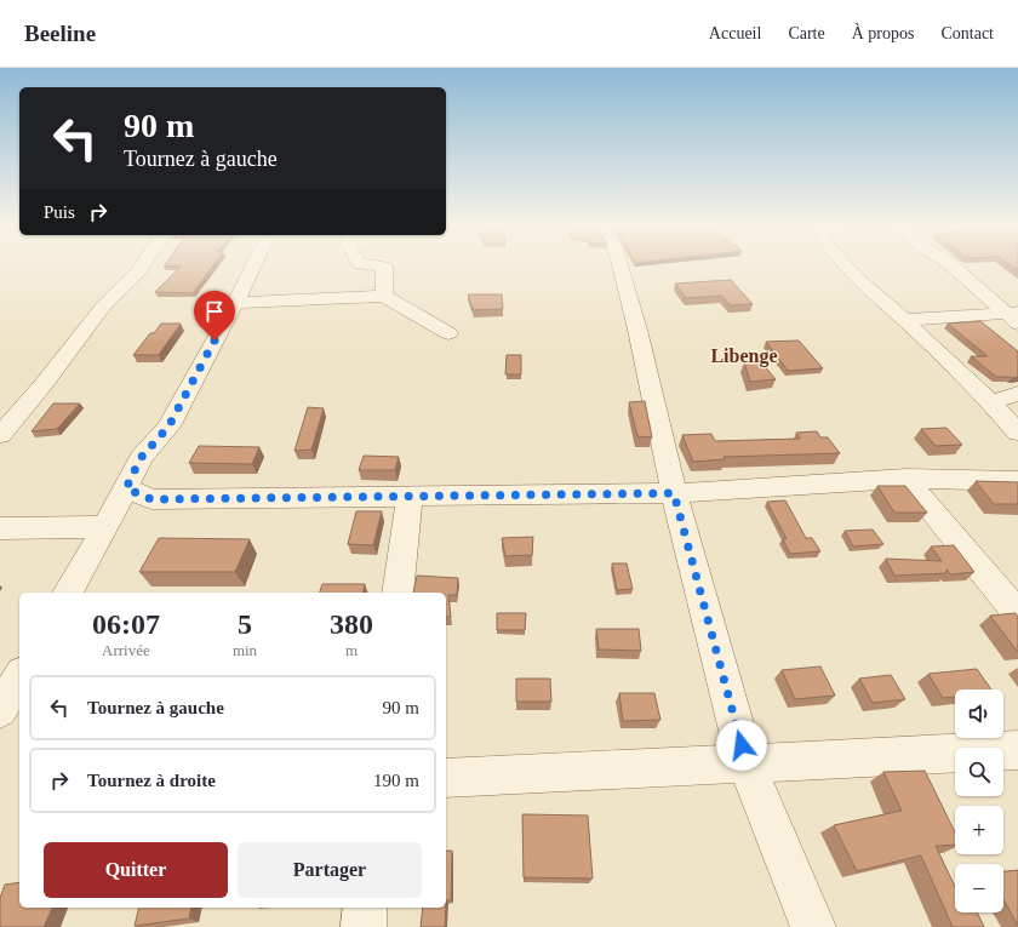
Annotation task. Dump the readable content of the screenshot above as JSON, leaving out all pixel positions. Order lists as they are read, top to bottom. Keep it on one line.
{"districts":["Libenge"],"page":{"header":"Beeline","nav":["Accueil","Carte","À propos","Contact"],"turn":["90 m","Tournez à gauche"],"then":"Puis","eta":["06:07","Arrivée","5","min","380","m"],"list":[{"name":"Tournez à gauche","value":"90 m"},{"name":"Tournez à droite","value":"190 m"}],"map_buttons":["+","−"],"buttons":["Quitter","Partager"]}}
